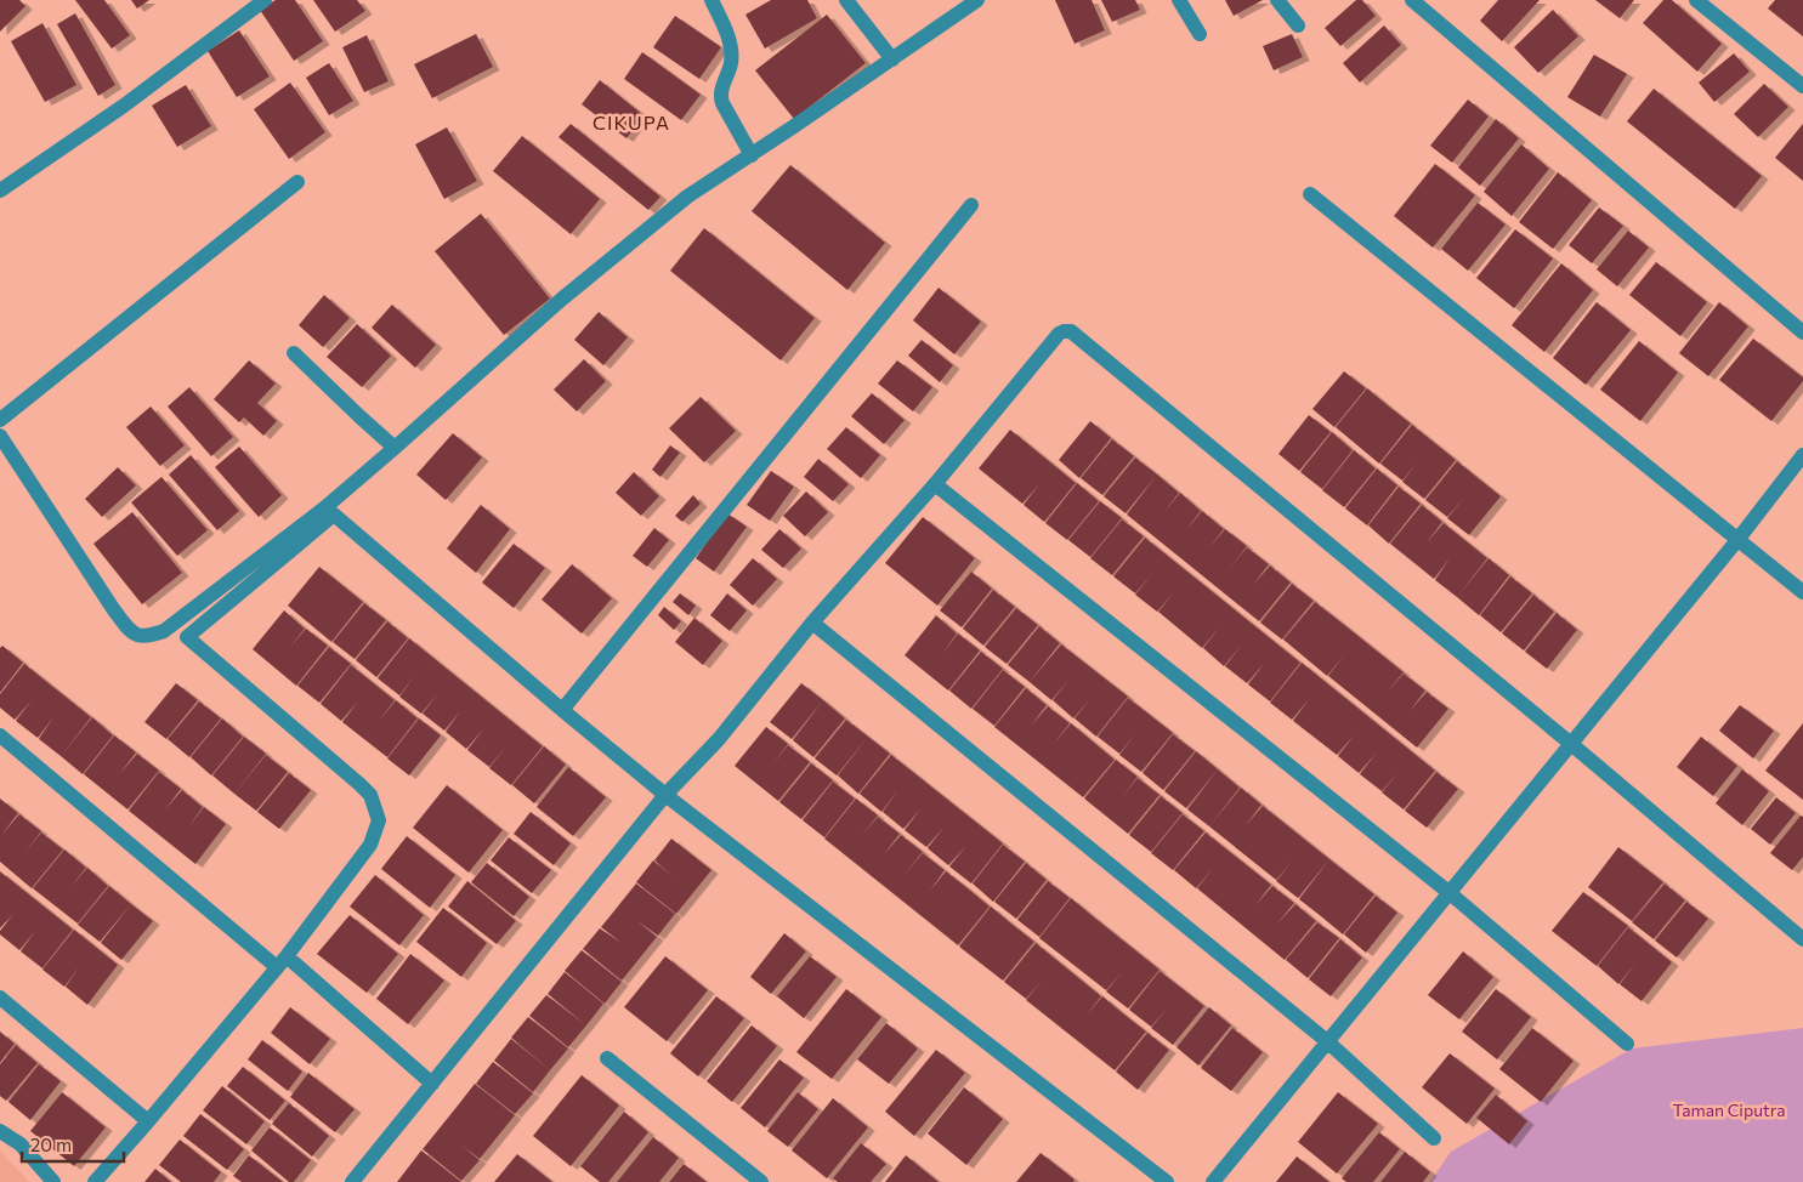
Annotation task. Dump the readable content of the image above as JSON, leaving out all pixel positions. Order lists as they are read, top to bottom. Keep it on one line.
{"districts":["CIKUPA"],"parks":["Taman Ciputra"],"scale_bar":"20 m"}
